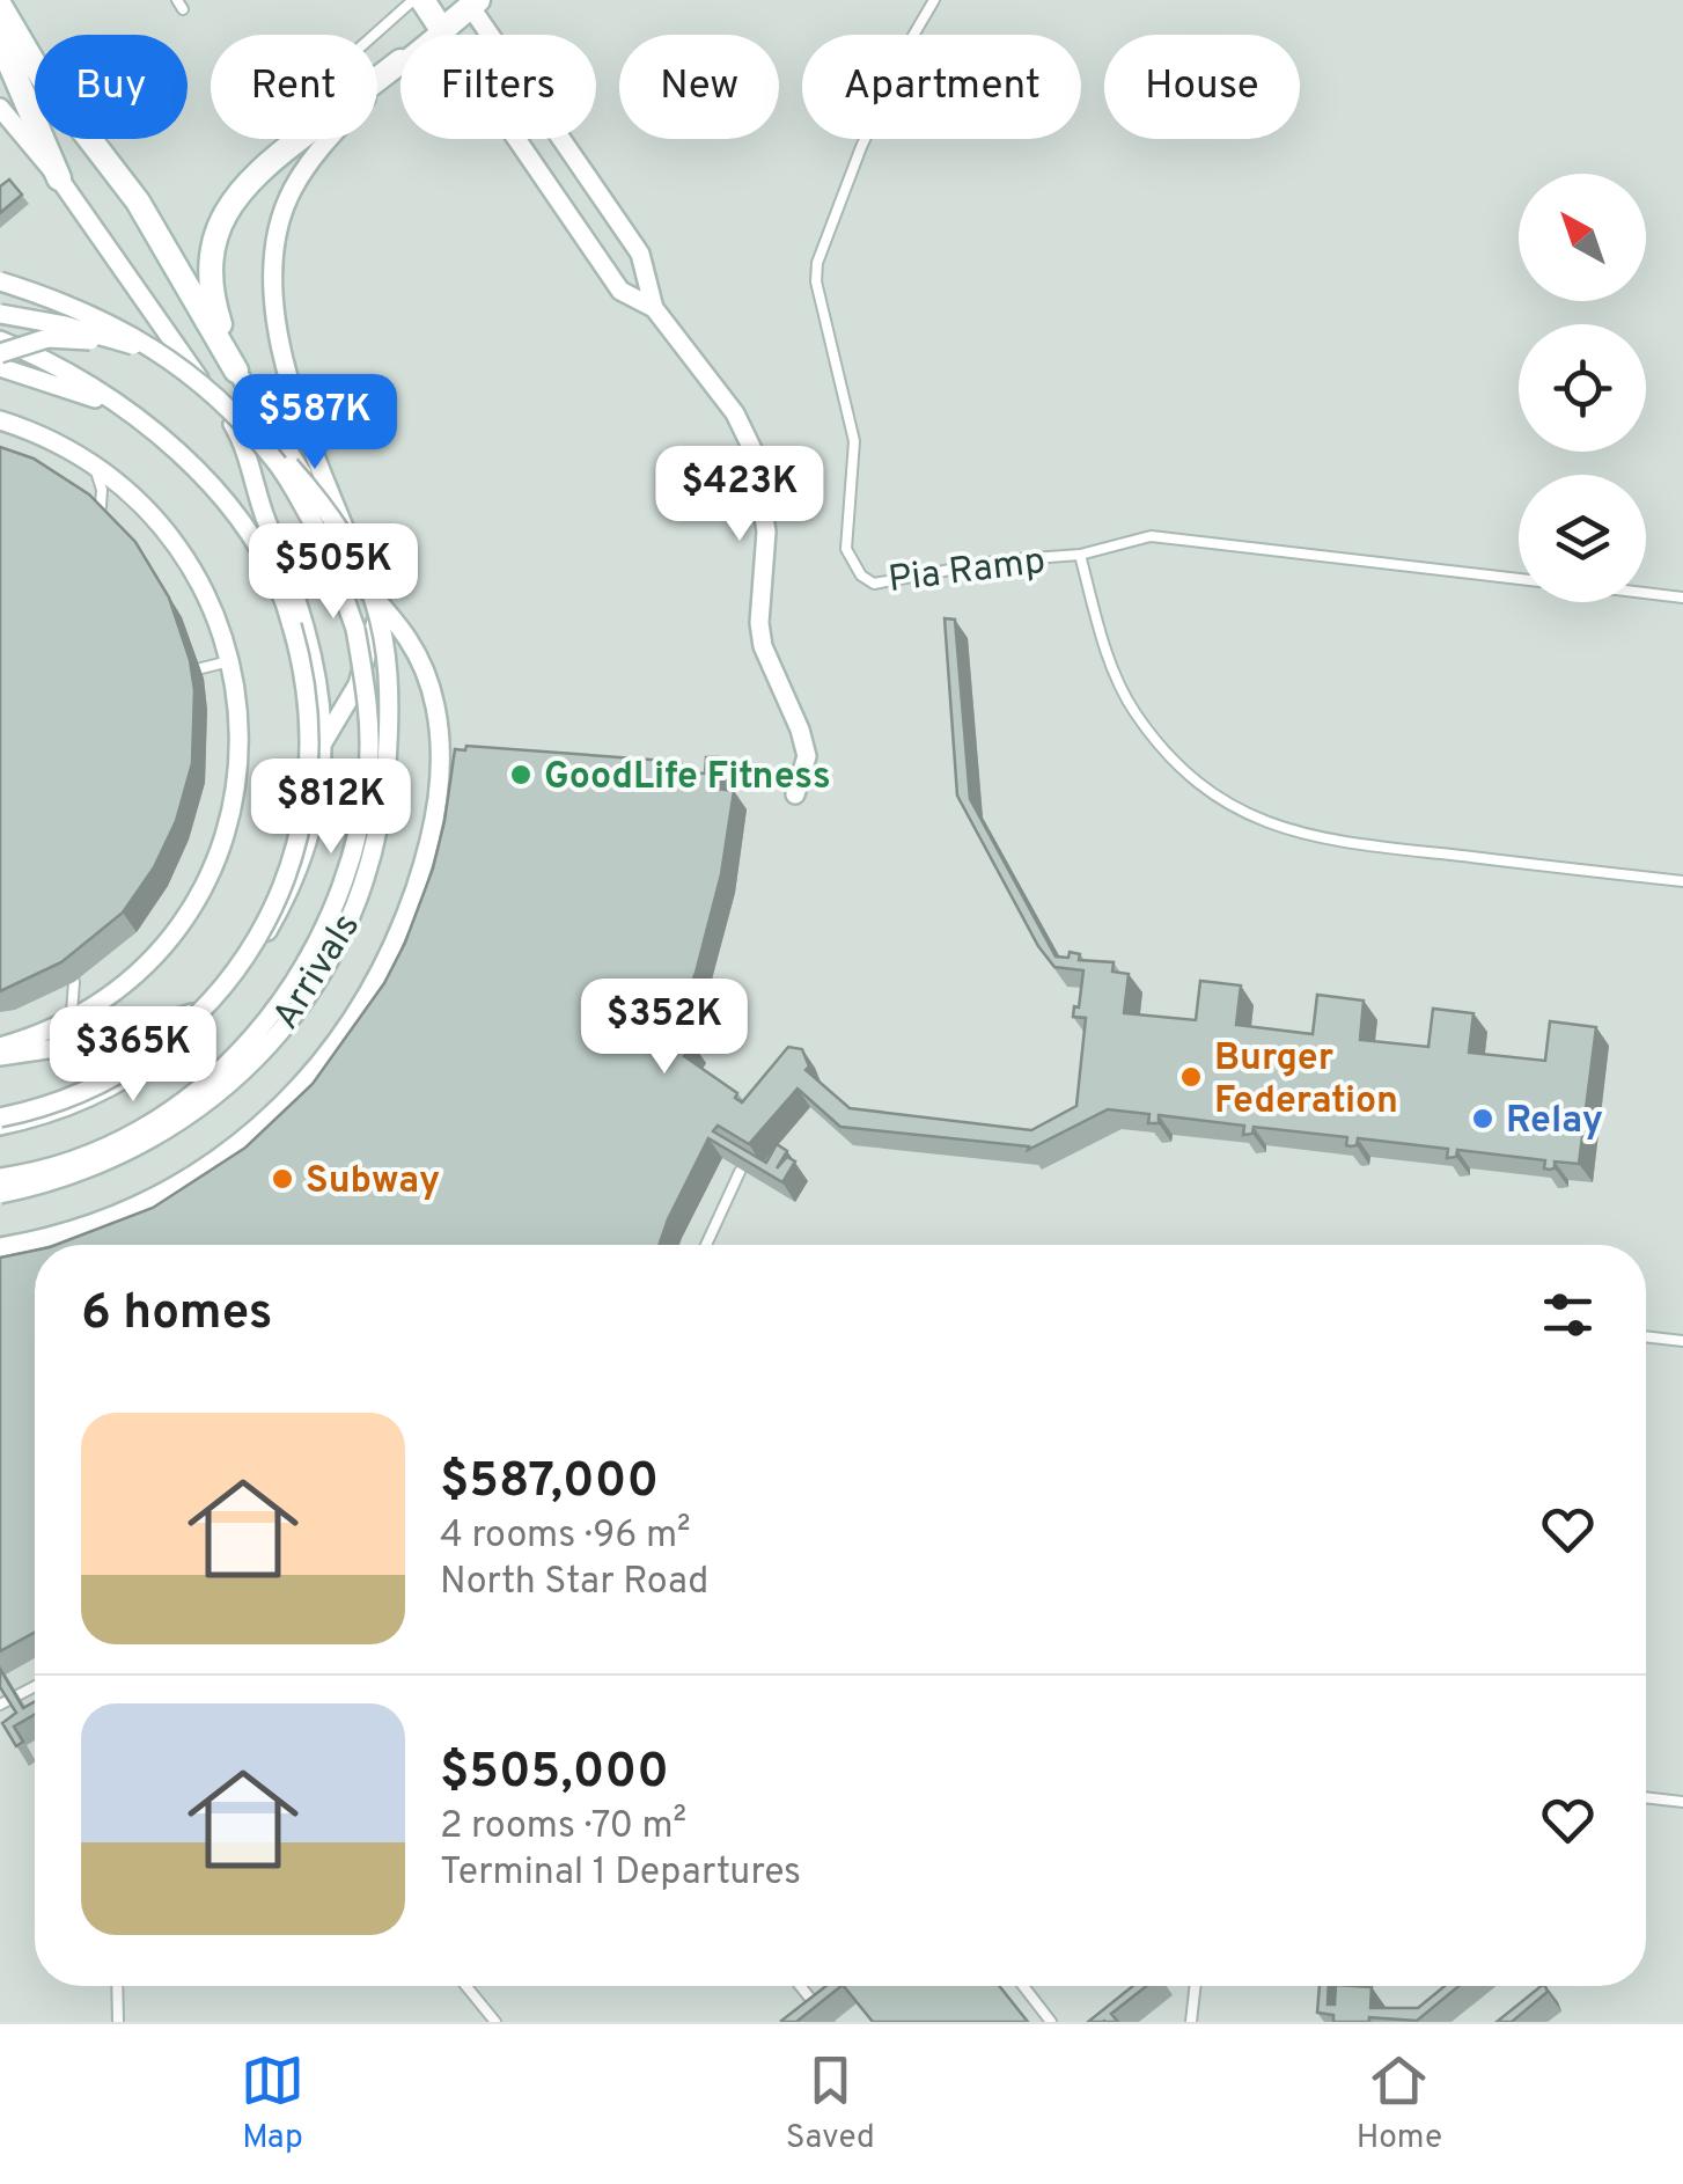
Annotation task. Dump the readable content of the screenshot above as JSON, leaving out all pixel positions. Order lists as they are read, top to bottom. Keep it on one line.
{"streets":{"street":["Arrivals"],"lane":["Pia Ramp"]},"places":["GoodLife Fitness","Burger Federation","Relay","Subway"],"north":"top left","page":{"chip":["Buy","Rent","Filters","New","Apartment","House"],"price":["$587K","$423K","$505K","$812K","$352K","$365K"],"heading":"6 homes","list":[{"name":"$587,000","note":"4 rooms · 96 m² · North Star Road"},{"name":"$505,000","note":"2 rooms · 70 m² · Terminal 1 Departures"}],"tabs":["Map","Saved","Home"]}}
